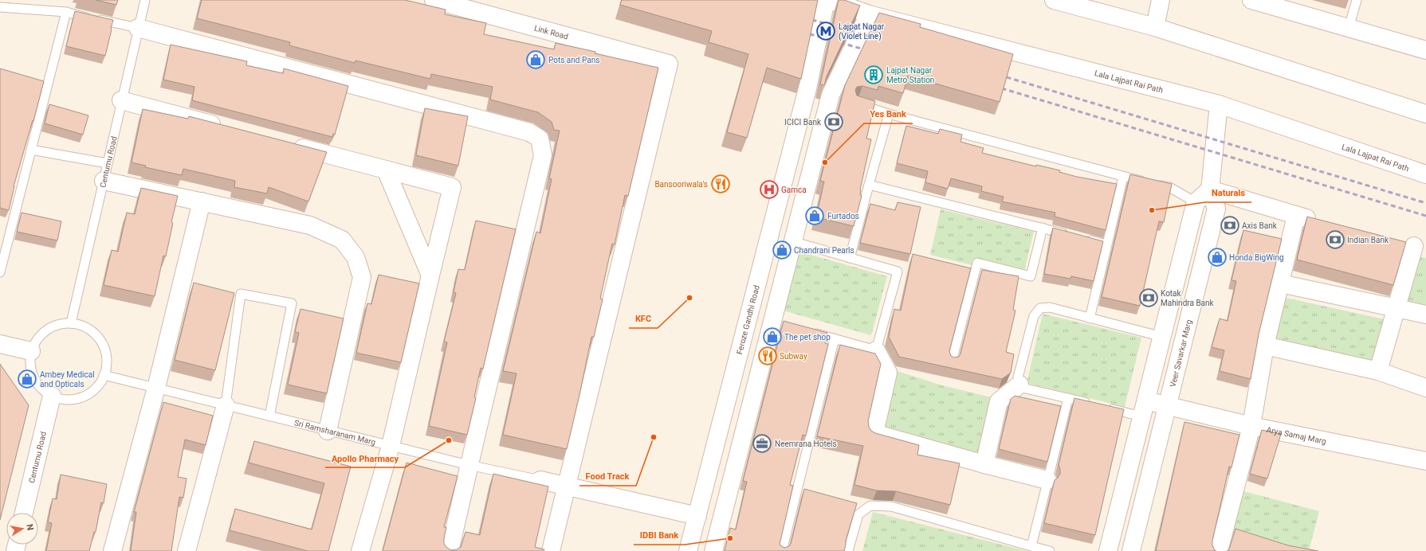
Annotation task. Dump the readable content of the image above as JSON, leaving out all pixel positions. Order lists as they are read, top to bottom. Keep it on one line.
{"streets":{"street":["Link Road","Lala Lajpat Rai Path","Centumu Road","Feroze Gandhi Road","Veer Savarkar Marg","Sri Ramsharanam Marg","Arya Samaj Marg"]},"crossings":[["Link Road","Sri Ramsharanam Marg"],["Centumu Road","Sri Ramsharanam Marg"],["Feroze Gandhi Road","Sri Ramsharanam Marg"],["Veer Savarkar Marg","Arya Samaj Marg"]],"places":{"metro station":["Lajpat Nagar (Violet Line)"],"shop":["Pots and Pans","Furtados","Chandrani Pearls","Honda BigWing","The pet shop","Ambey Medical and Opticals"],"building":["Lajpat Nagar Metro Station"],"bank":["ICICI Bank","Axis Bank","Indian Bank","Kotak Mahindra Bank"],"other":["Yes Bank","Naturals","KFC","Food Track","Apollo Pharmacy","IDBI Bank"],"restaurant":["Bansooriwala's","Subway"],"hospital":["Gamca"],"office":["Neemrana Hotels"]},"north":"right"}
